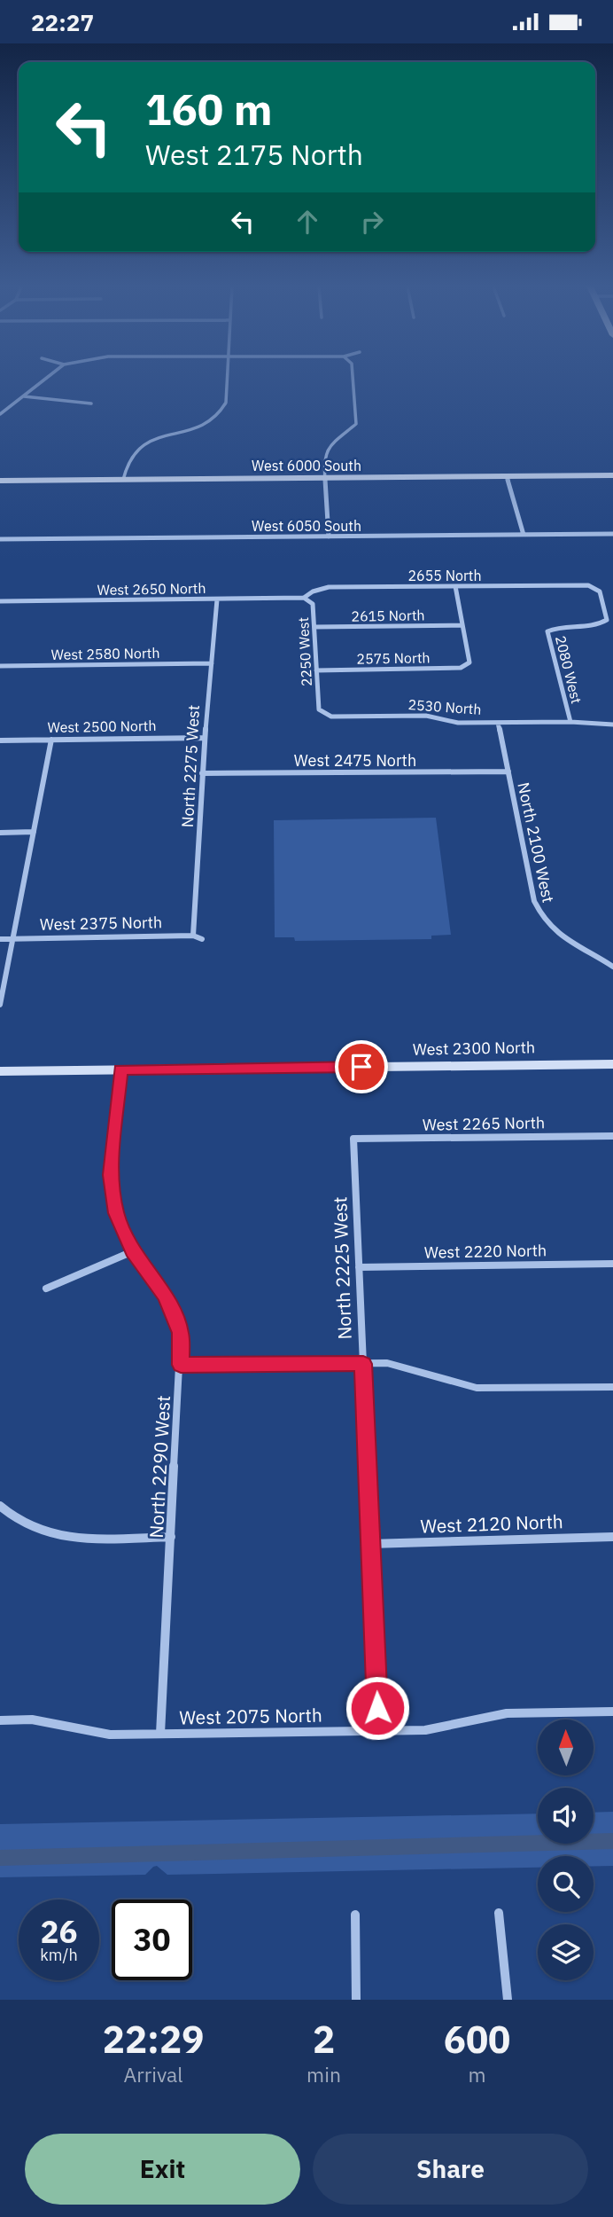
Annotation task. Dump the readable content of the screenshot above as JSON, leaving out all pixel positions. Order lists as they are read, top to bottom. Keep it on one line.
{"streets":{"street":["West 6000 South","West 6050 South","2655 North","West 2650 North","2615 North","2250 West","West 2580 North","2575 North","2080 West","2530 North","West 2500 North","West 2475 North","North 2275 West","North 2100 West","West 2375 North","West 2300 North","West 2265 North","West 2220 North","North 2225 West","North 2290 West","West 2120 North","West 2075 North"]},"crossings":[["2655 North","West 2650 North"],["2655 North","2250 West"],["2655 North","2080 West"],["West 2650 North","2250 West"],["West 2650 North","North 2275 West"],["2615 North","2250 West"],["2615 North","2575 North"],["2250 West","2575 North"],["2250 West","2530 North"],["West 2580 North","North 2275 West"],["2080 West","2530 North"],["2530 North","North 2100 West"],["West 2500 North","North 2275 West"],["West 2475 North","North 2275 West"],["West 2475 North","North 2100 West"],["North 2275 West","West 2375 North"],["West 2300 North","North 2290 West"],["West 2265 North","North 2225 West"],["West 2220 North","North 2225 West"],["North 2225 West","West 2120 North"],["North 2225 West","West 2075 North"],["North 2290 West","West 2075 North"]],"north":"top","page":{"status":"22:27","turn":["160 m","West 2175 North"],"speed":"26 km/h","limit":"30","eta":["22:29","Arrival","2","min","600","m"],"buttons":["Exit","Share"]}}
